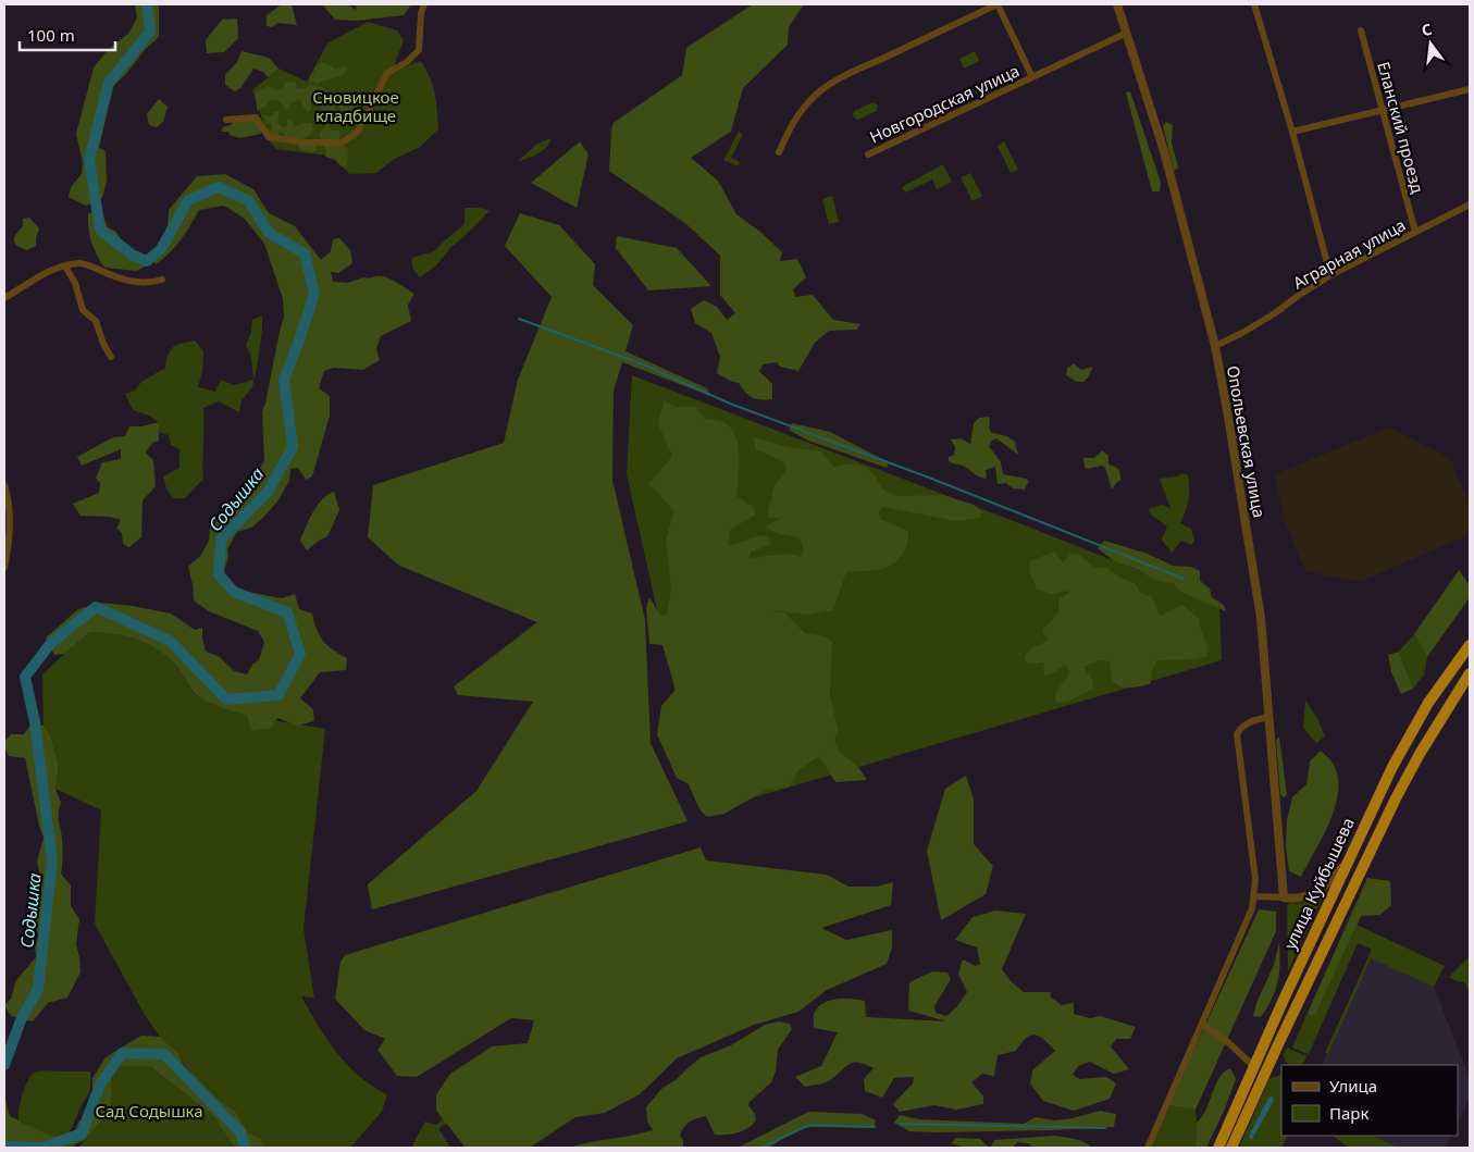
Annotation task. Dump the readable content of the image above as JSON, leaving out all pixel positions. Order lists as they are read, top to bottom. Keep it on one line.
{"streets":{"highway":["улица Куйбышева"],"street":["Новгородская улица","Еланский проезд","Аграрная улица","Опольевская улица"]},"crossings":[["Новгородская улица","Опольевская улица"],["Еланский проезд","Аграрная улица"],["Аграрная улица","Опольевская улица"]],"water":["Содышка"],"parks":["Сновицкое кладбище","Сад Содышка"],"legend":["Улица","Парк"],"scale_bar":"100 m","north":"top"}
